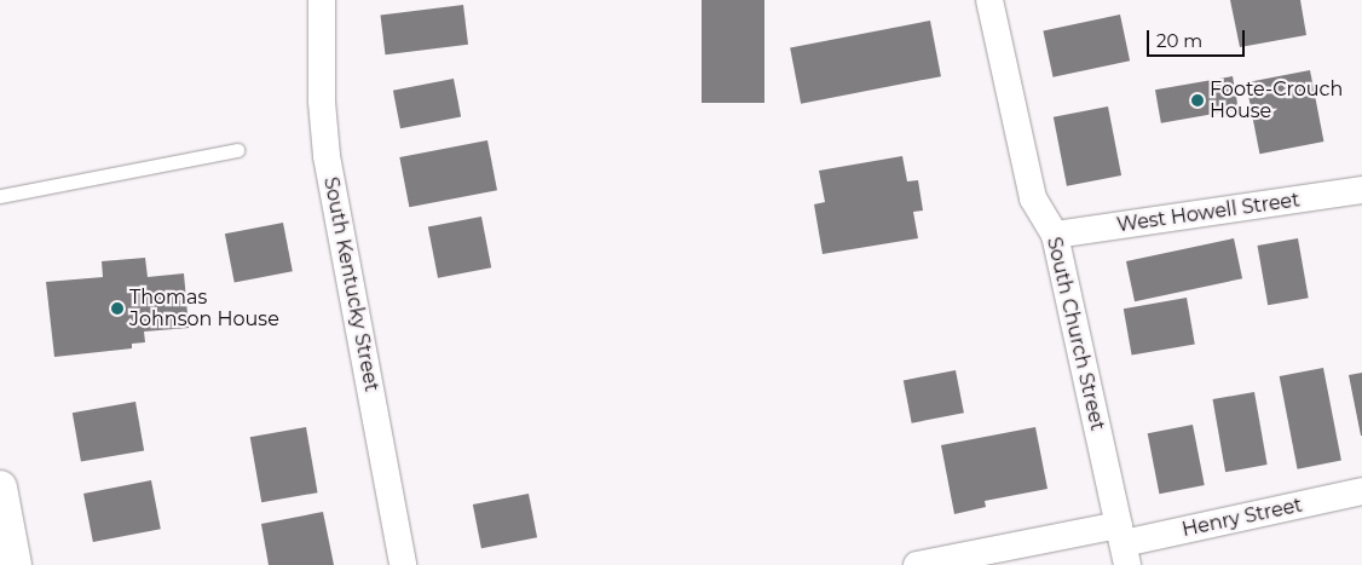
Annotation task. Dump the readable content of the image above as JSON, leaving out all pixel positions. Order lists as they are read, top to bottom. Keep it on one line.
{"streets":{"street":["West Howell Street","South Kentucky Street","South Church Street","Henry Street"]},"crossings":[["West Howell Street","South Church Street"],["South Church Street","Henry Street"]],"places":["Foote-Crouch House","Thomas Johnson House"],"scale_bar":"20 m"}
